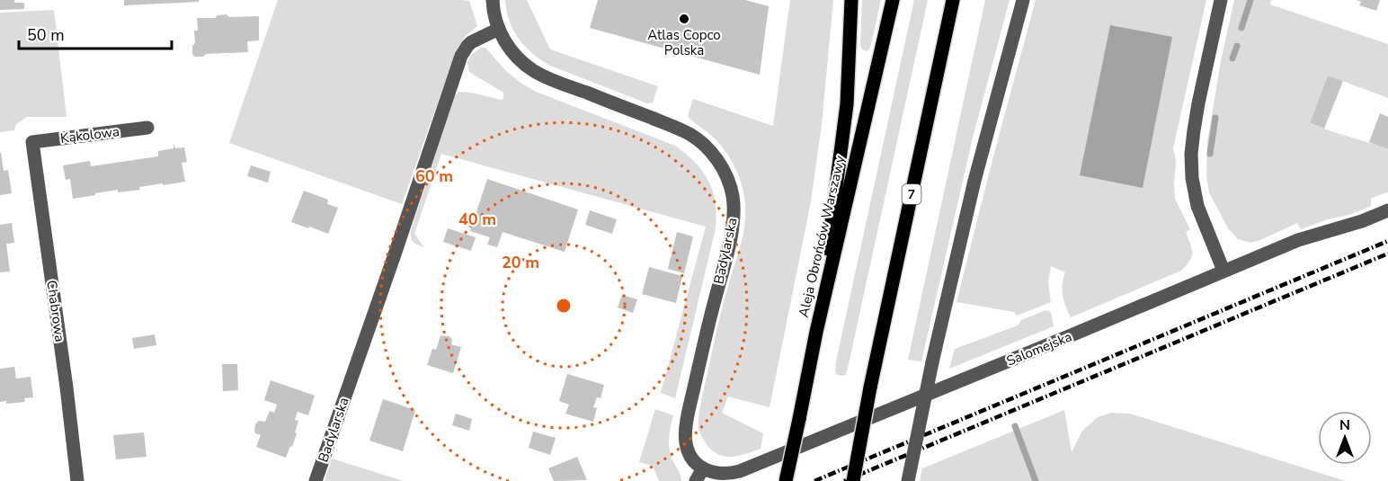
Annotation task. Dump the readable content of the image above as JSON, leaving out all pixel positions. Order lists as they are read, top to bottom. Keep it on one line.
{"streets":{"main road":["7","Aleja Obrońców Warszawy"],"street":["Kąkolowa","Badylarska","Chabrowa","Salomejska"]},"crossings":[["Kąkolowa","Chabrowa"],["Badylarska","Salomejska"]],"places":["Atlas Copco Polska"],"scale_bar":"50 m","north":"top","rings":["60 m","40 m","20 m"]}
